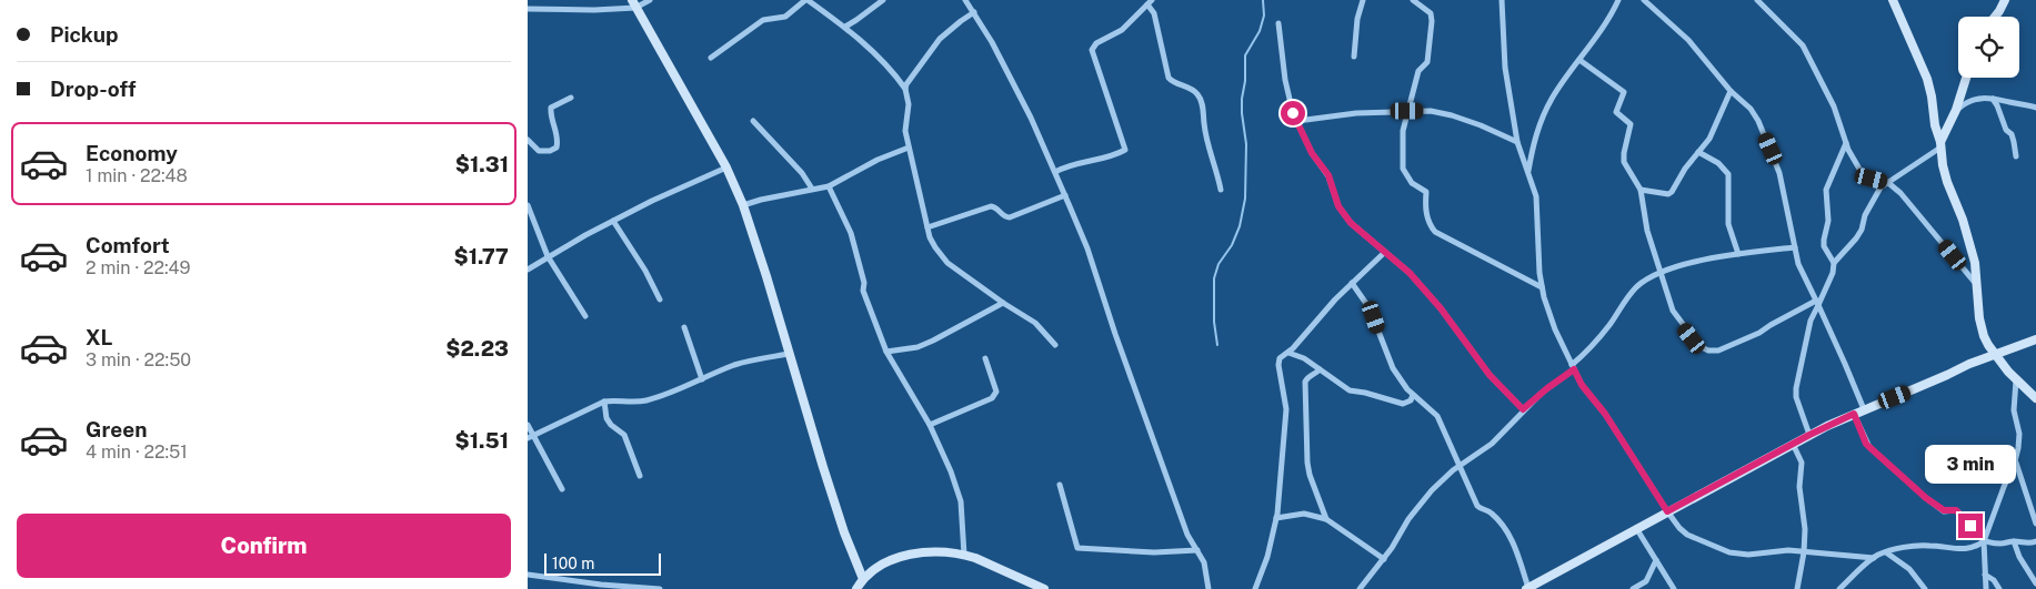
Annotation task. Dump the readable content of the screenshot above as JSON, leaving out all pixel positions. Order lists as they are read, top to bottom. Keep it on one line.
{"scale_bar":"100 m","page":{"banner":["Pickup","Drop-off"],"list":[{"name":"Economy","note":"1 min · 22:48","value":"$1.31"},{"name":"Comfort","note":"2 min · 22:49","value":"$1.77"},{"name":"XL","note":"3 min · 22:50","value":"$2.23"},{"name":"Green","note":"4 min · 22:51","value":"$1.51"}],"bubble":"3 min","buttons":"Confirm","scale":"100 m"}}
